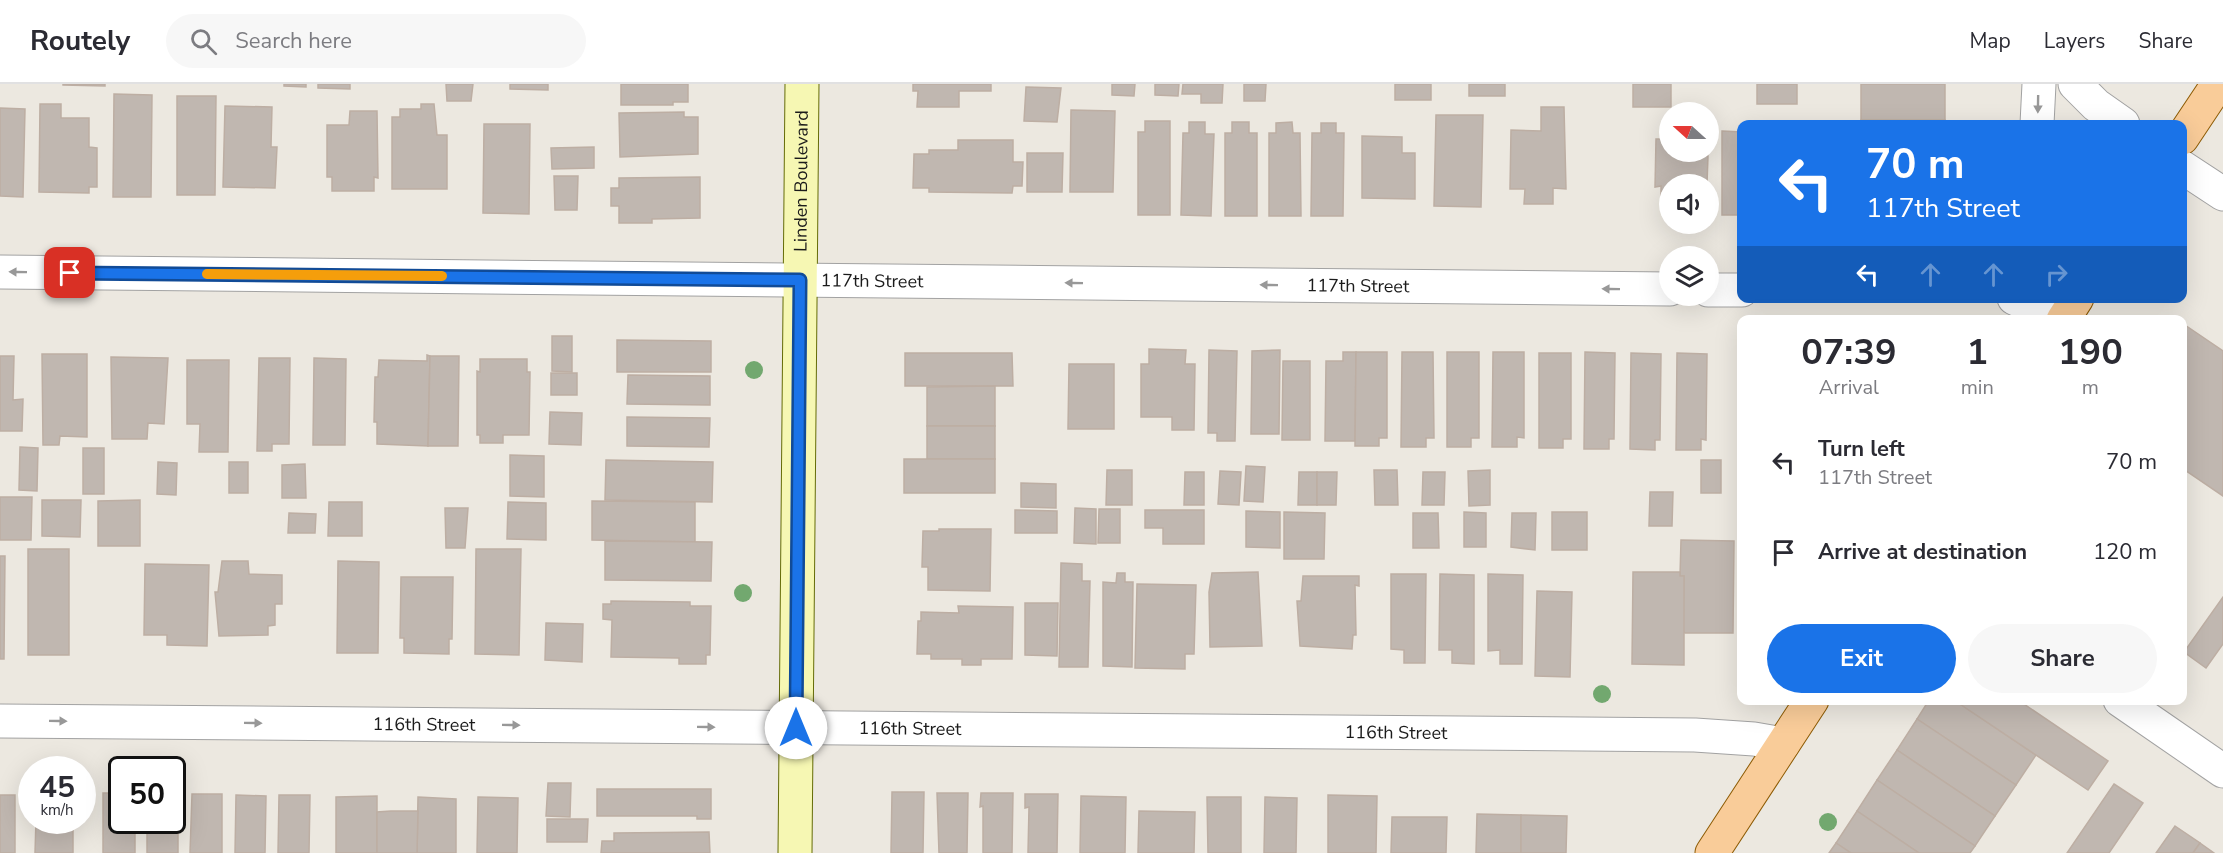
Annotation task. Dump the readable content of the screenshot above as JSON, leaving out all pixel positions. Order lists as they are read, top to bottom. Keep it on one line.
{"streets":{"main road":["Linden Boulevard"],"street":["117th Street","116th Street"]},"crossings":[["Linden Boulevard","117th Street"],["Linden Boulevard","116th Street"]],"one_way":["117th Street","116th Street"],"north":"left","page":{"header":"Routely","search":"Search here","nav":["Map","Layers","Share"],"turn":["70 m","117th Street"],"eta":["07:39","Arrival","1","min","190","m"],"list":[{"name":"Turn left","note":"117th Street","value":"70 m"},{"name":"Arrive at destination","value":"120 m"}],"buttons":["Exit","Share"],"speed":"45 km/h","limit":"50"}}
